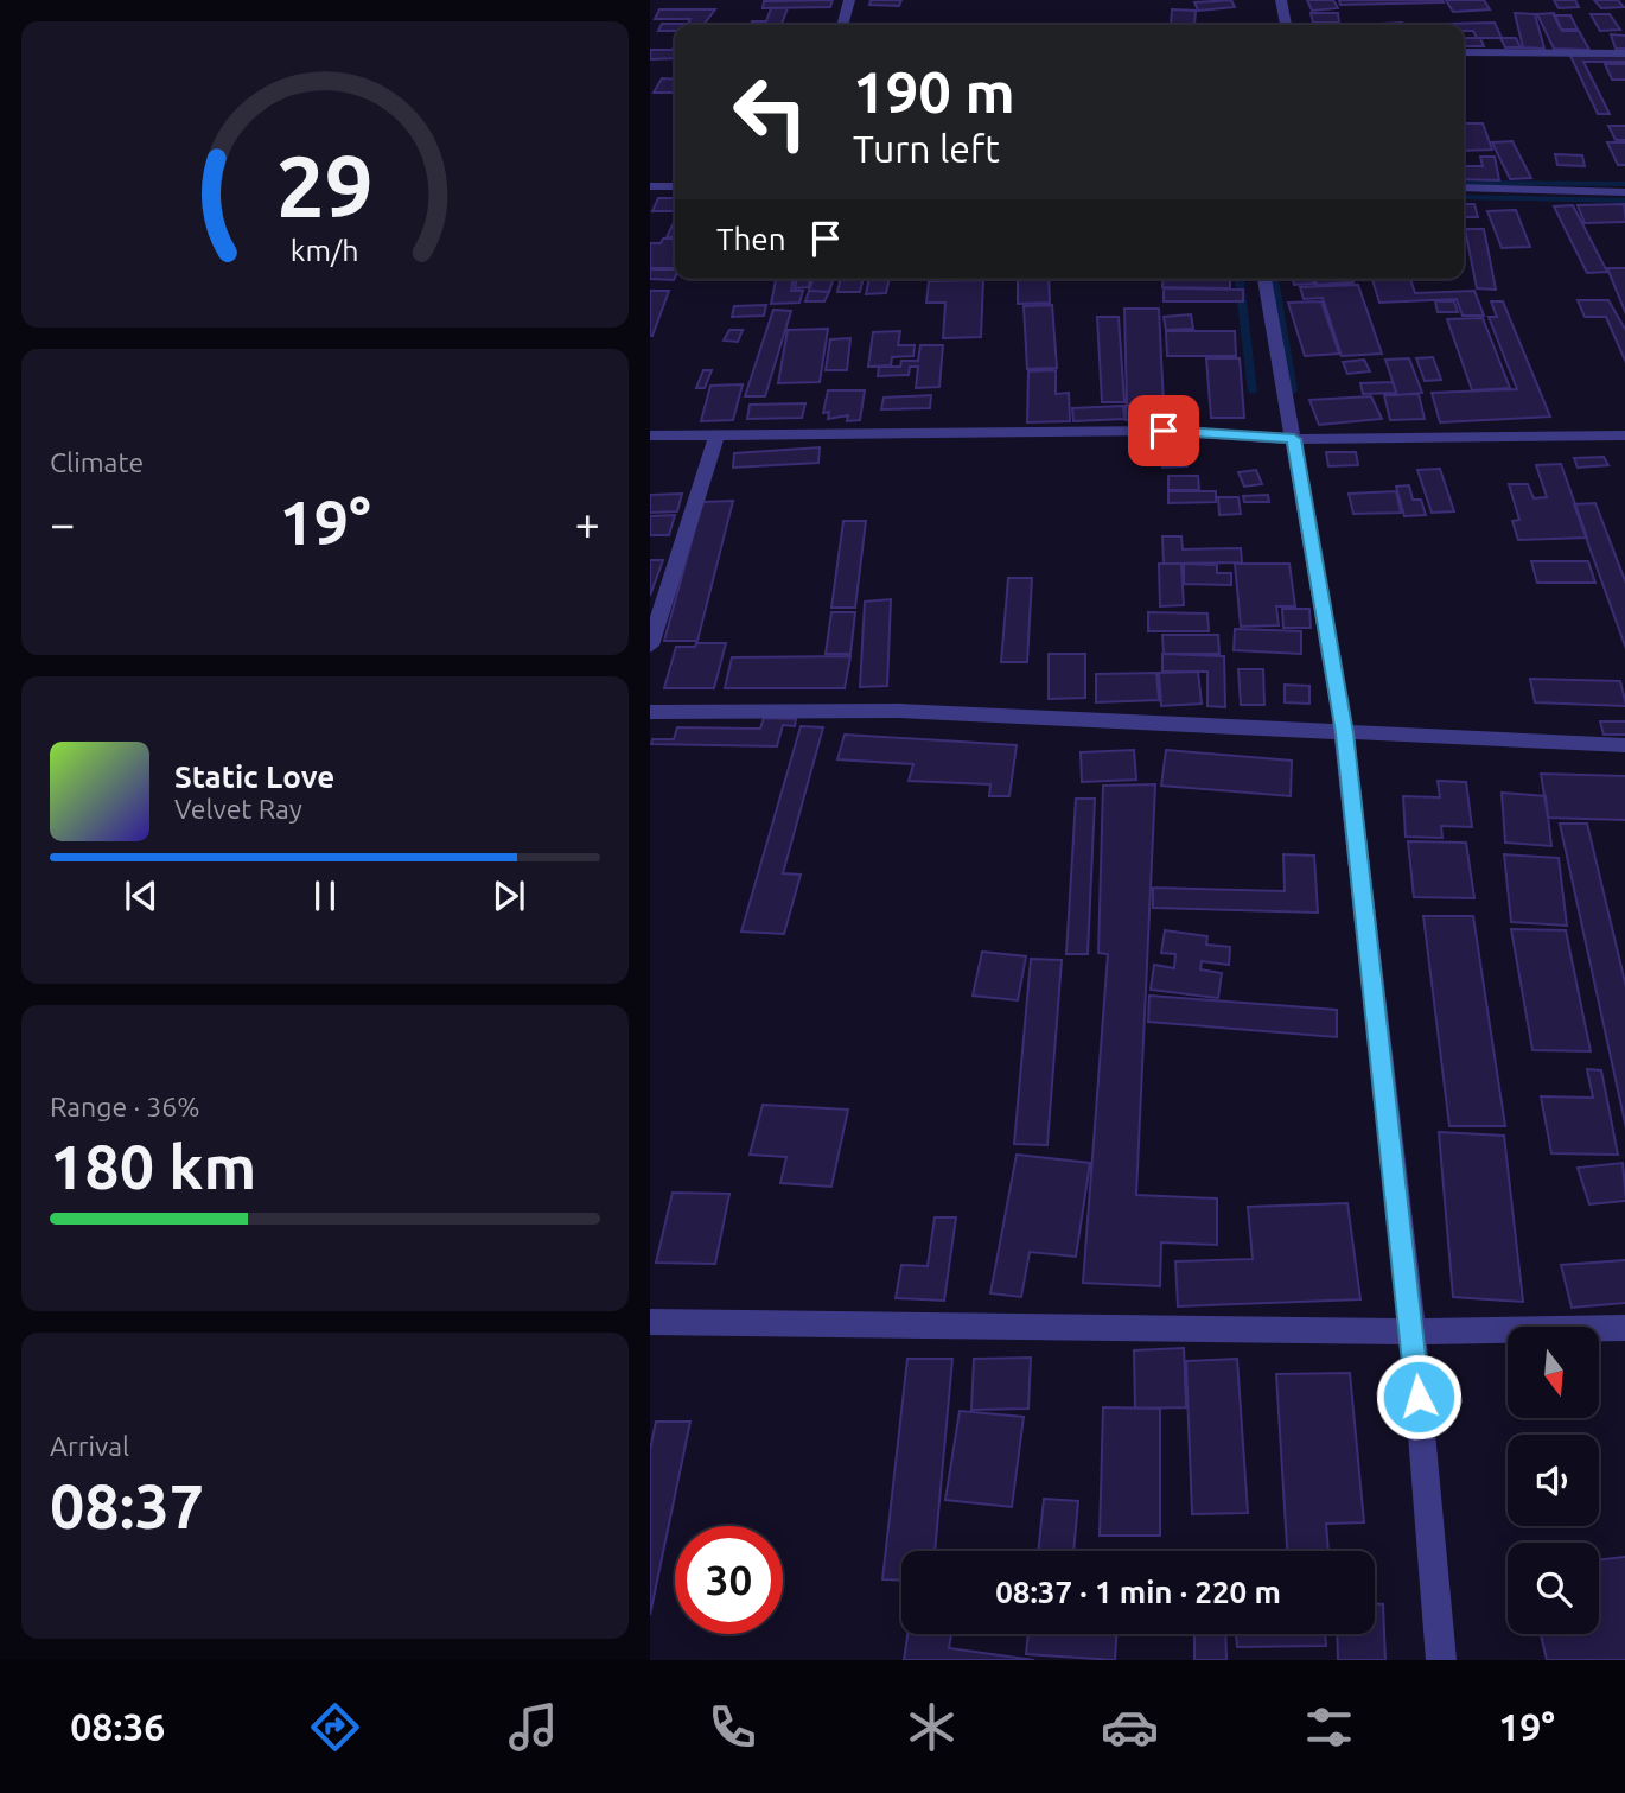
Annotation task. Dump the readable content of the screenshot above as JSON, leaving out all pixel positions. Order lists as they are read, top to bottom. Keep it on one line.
{"north":"bottom","page":{"turn":["190 m","Turn left"],"then":"Then","tile":["Climate",["Range · 36%","180 km"],["Arrival","08:37"]],"heat":["−","19°","+"],"song":["Static Love","Velvet Ray"],"limit":"30","trip":"08:37 · 1 min · 220 m","tabs":["08:36","19°"],"gauge":["29","km/h"]}}
